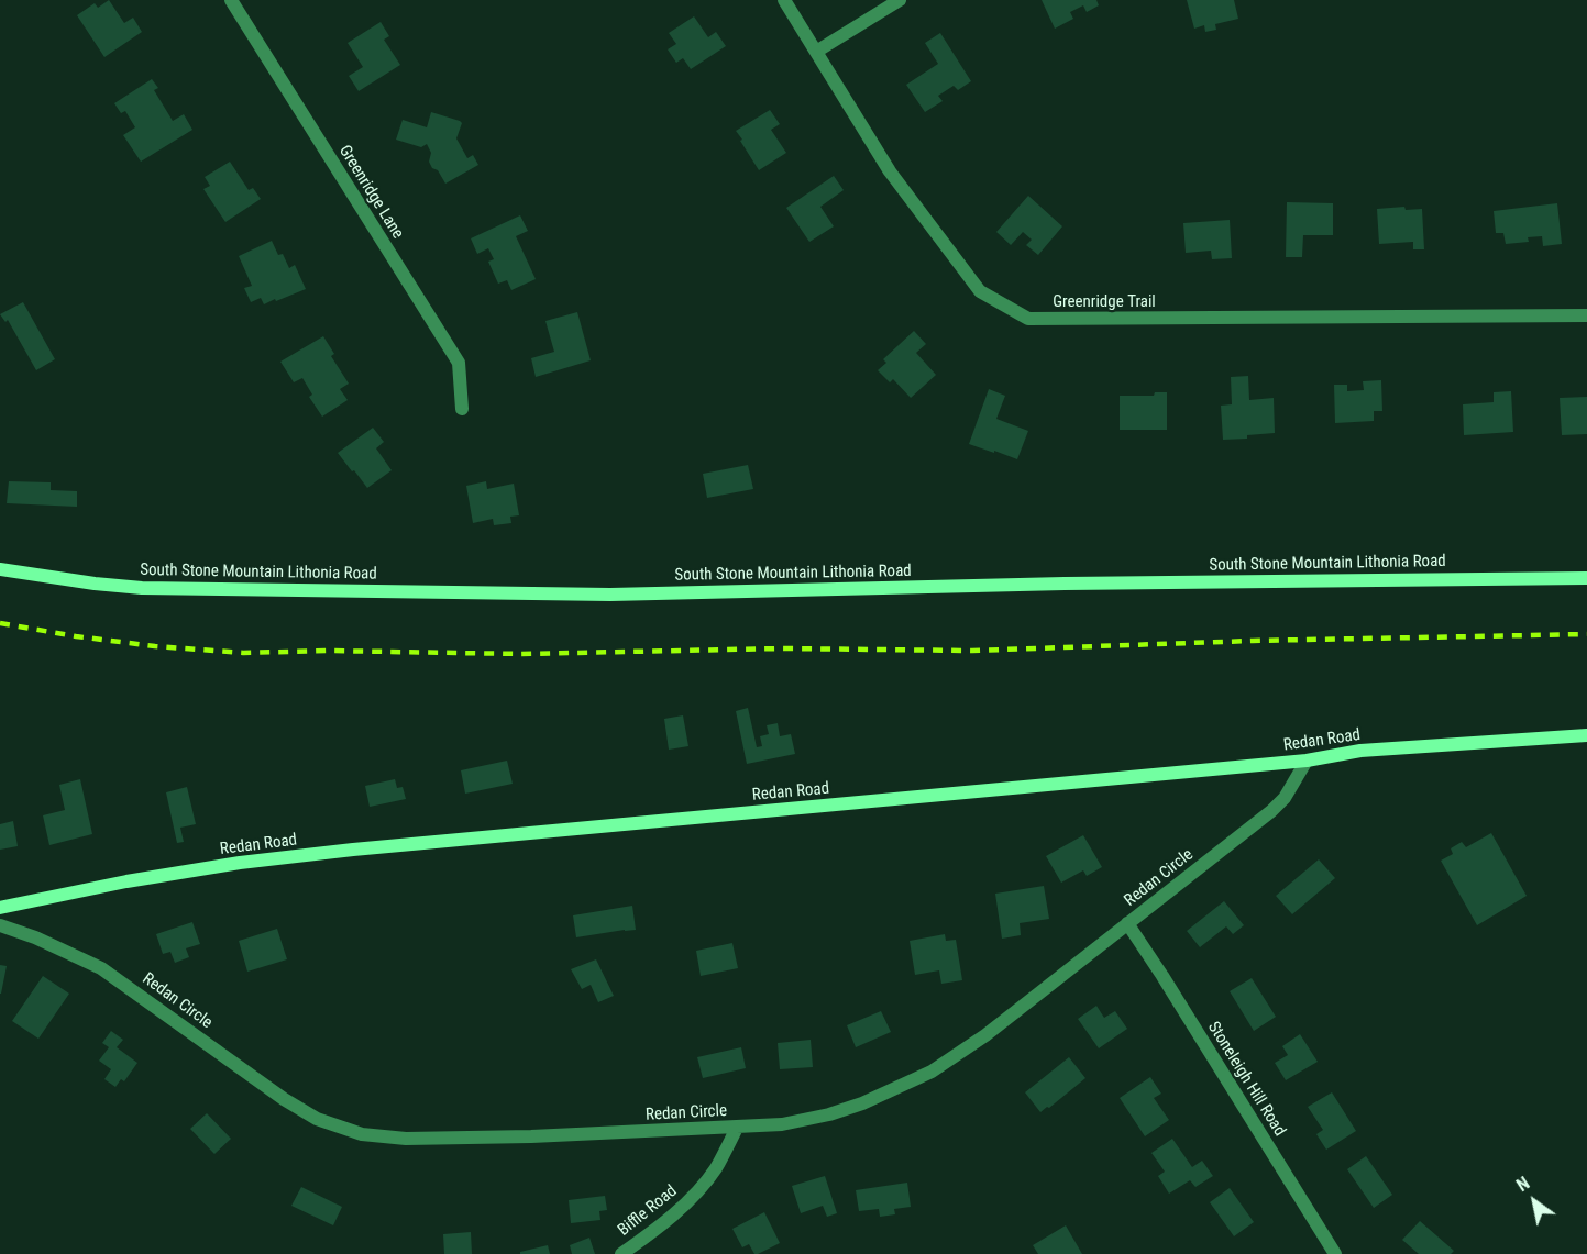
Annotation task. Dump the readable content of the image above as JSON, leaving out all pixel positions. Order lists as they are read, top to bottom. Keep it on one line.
{"streets":{"main road":["South Stone Mountain Lithonia Road","Redan Road"],"street":["Greenridge Lane","Greenridge Trail","Redan Circle","Stoneleigh Hill Road","Biffle Road"]},"crossings":[["Redan Road","Redan Circle"],["Redan Circle","Stoneleigh Hill Road"],["Redan Circle","Biffle Road"]],"north":"top left"}
